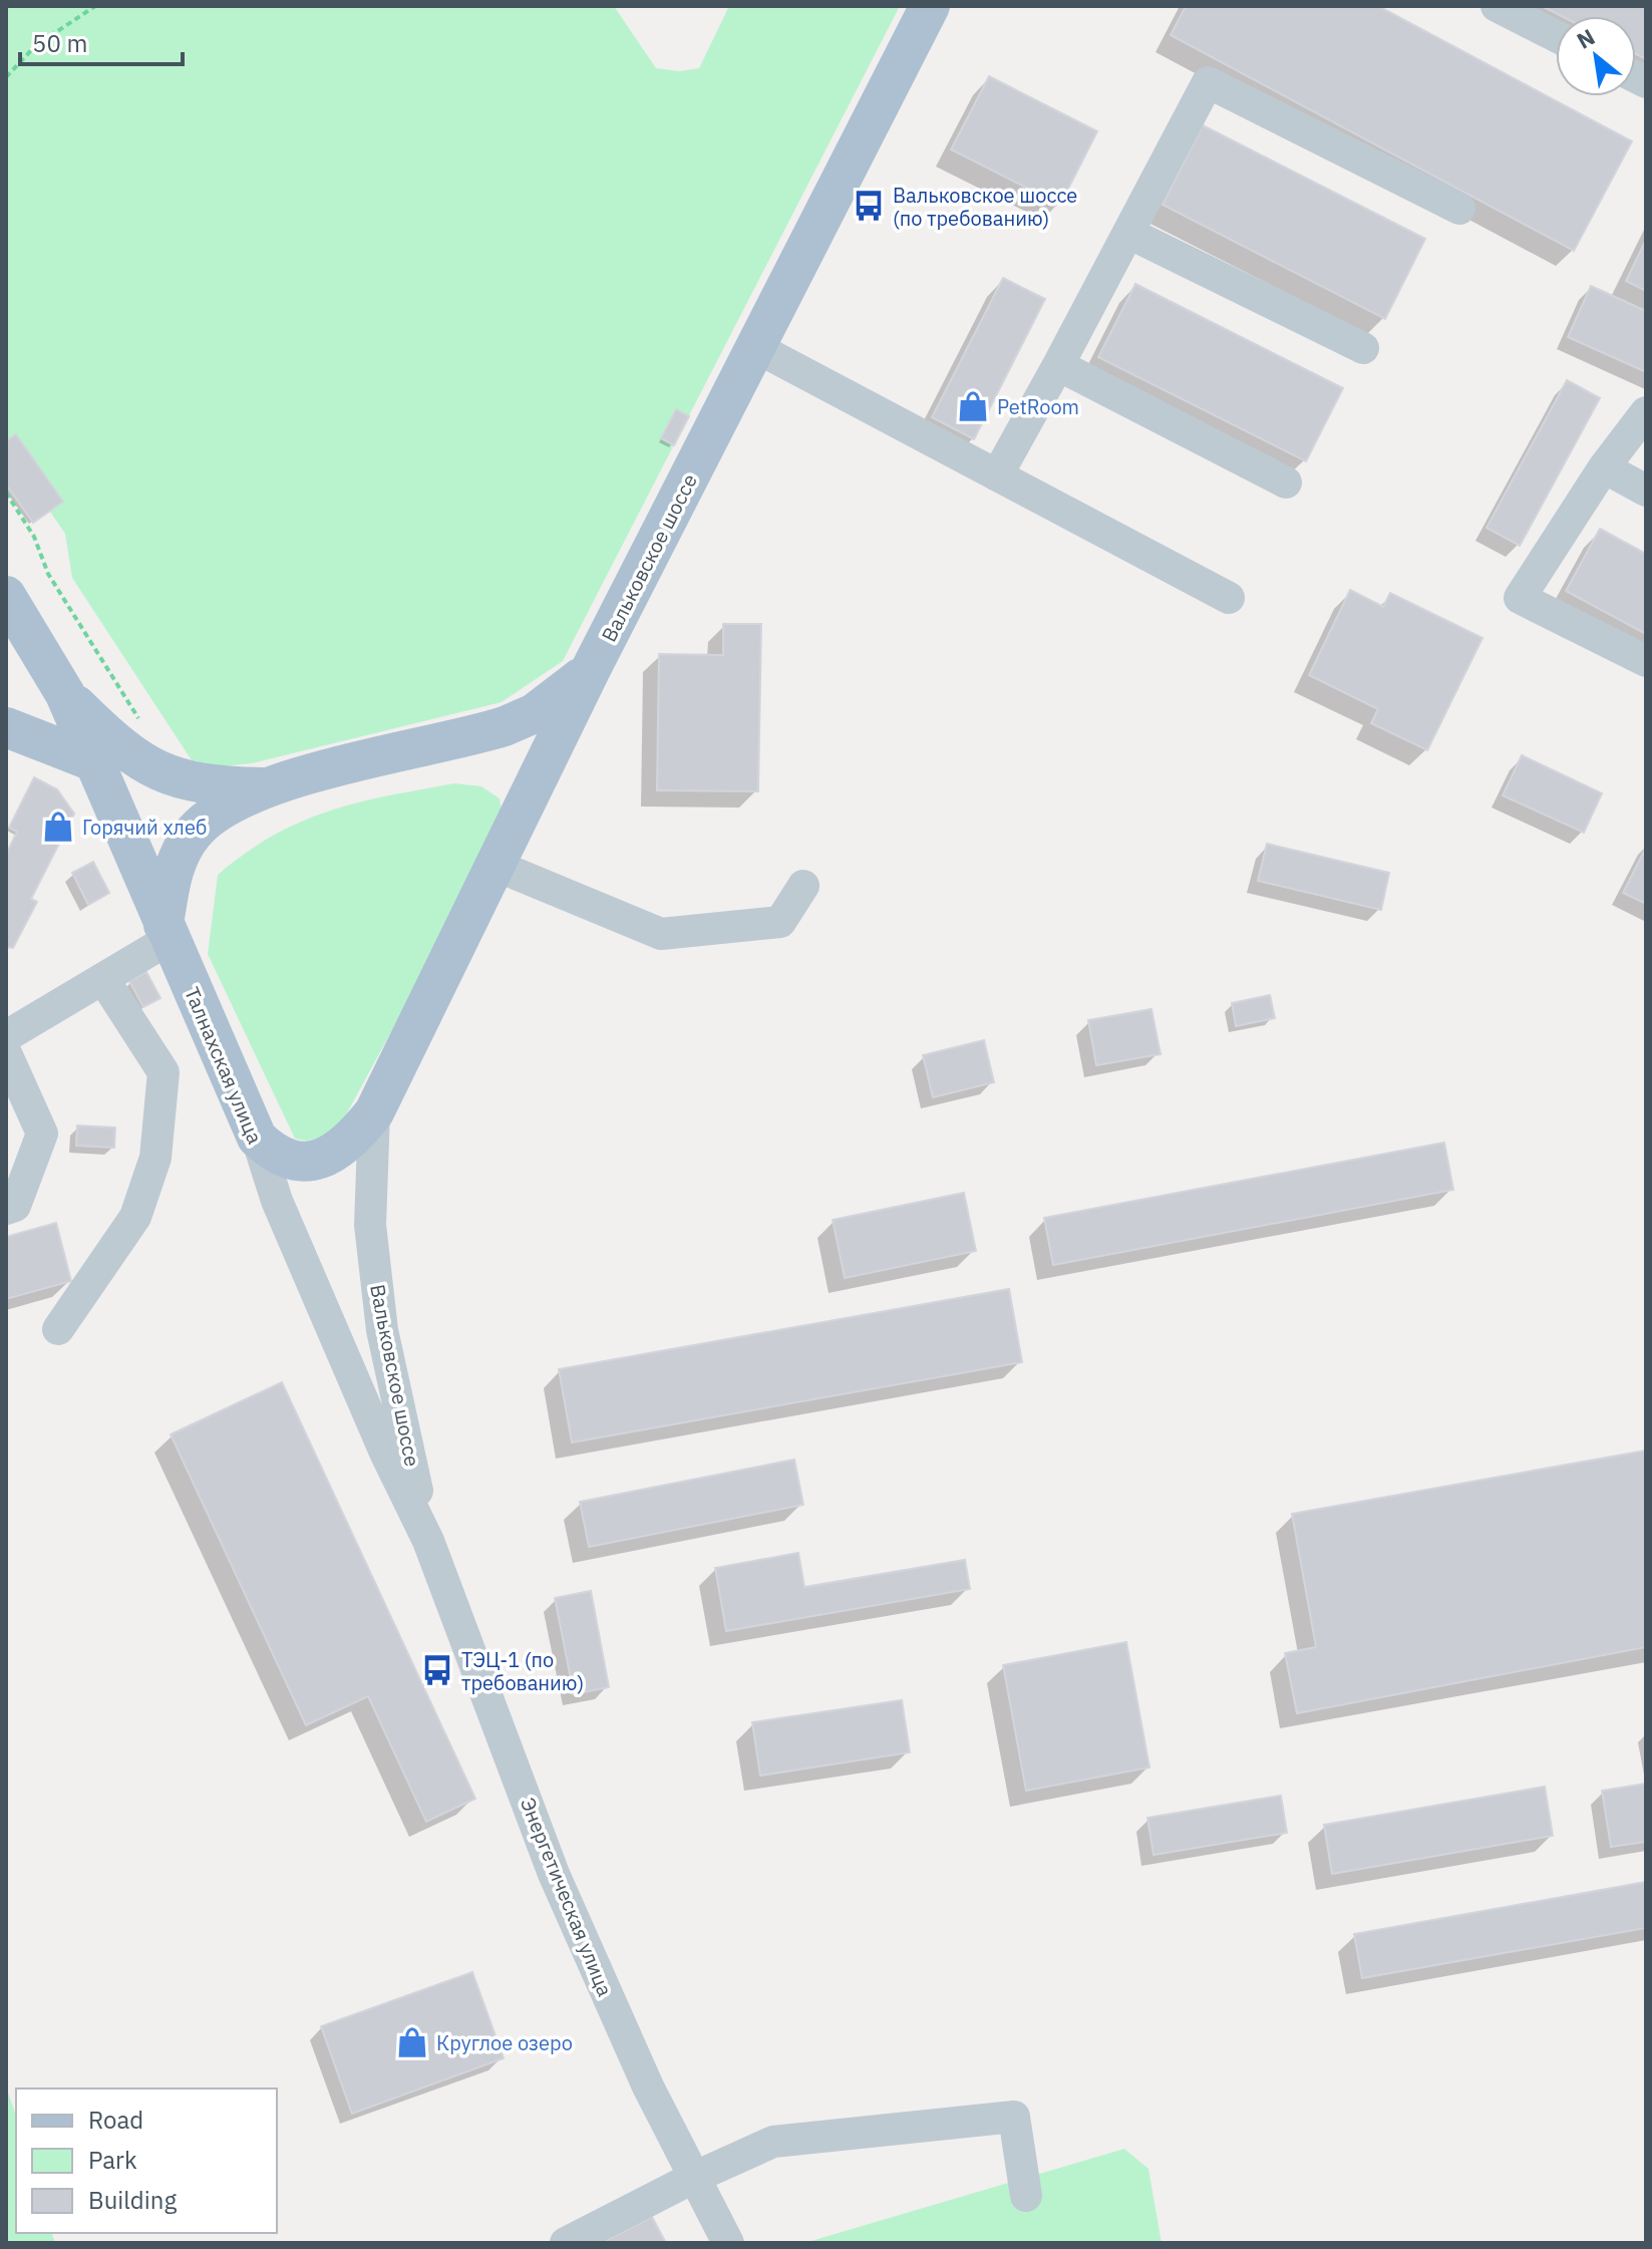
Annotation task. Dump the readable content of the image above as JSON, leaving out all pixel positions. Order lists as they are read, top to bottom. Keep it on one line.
{"streets":{"main road":["Вальковское шоссе","Талнахская улица"],"street":["Энергетическая улица"]},"crossings":[["Вальковское шоссе","Талнахская улица"],["Вальковское шоссе","Энергетическая улица"],["Талнахская улица","Энергетическая улица"]],"places":{"bus stop":["Вальковское шоссе (по требованию)","ТЭЦ-1 (по требованию)"],"shop":["PetRoom","Горячий хлеб","Круглое озеро"]},"legend":["Road","Park","Building"],"scale_bar":"50 m","north":"top left"}
